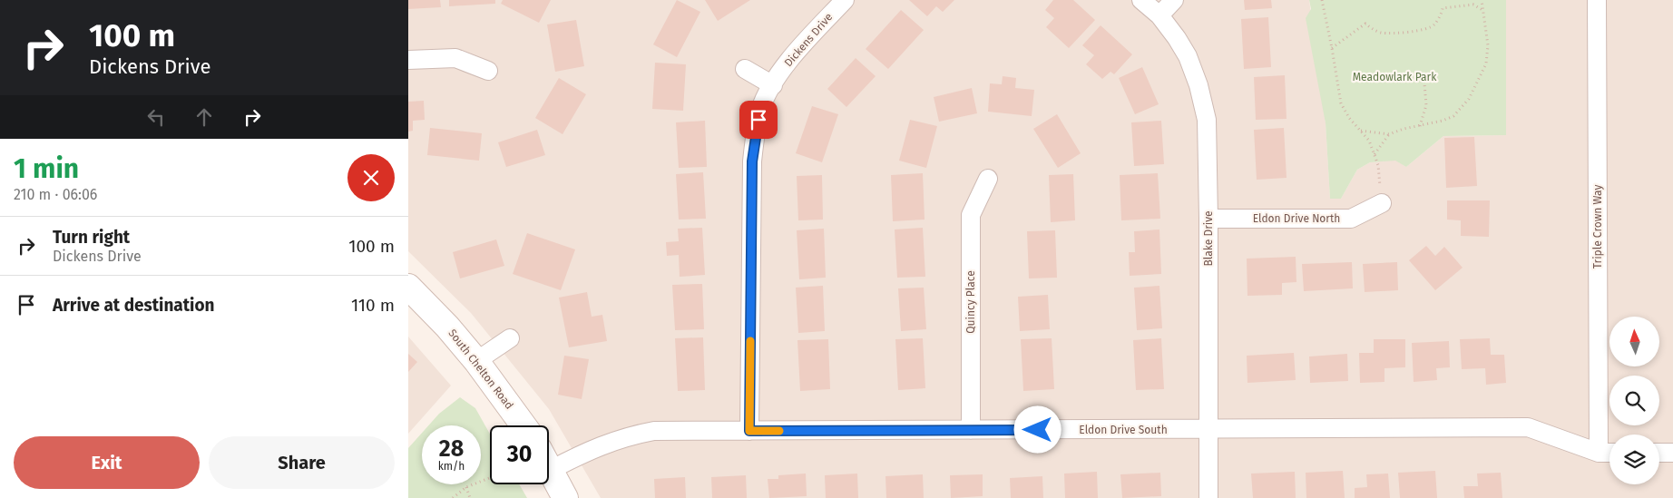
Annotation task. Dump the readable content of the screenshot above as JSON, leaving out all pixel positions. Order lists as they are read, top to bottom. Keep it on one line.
{"streets":{"main road":["South Chelton Road"],"street":["Dickens Drive","Eldon Drive North","Triple Crown Way","Blake Drive","Quincy Place","Eldon Drive South"]},"crossings":[["Dickens Drive","Eldon Drive South"],["Eldon Drive North","Blake Drive"],["Triple Crown Way","Eldon Drive South"],["Blake Drive","Eldon Drive South"],["Quincy Place","Eldon Drive South"]],"parks":["Meadowlark Park"],"north":"top","page":{"turn":["100 m","Dickens Drive"],"heading":["1 min","210 m · 06:06"],"list":[{"name":"Turn right","note":"Dickens Drive","value":"100 m"},{"name":"Arrive at destination","value":"110 m"}],"speed":"28 km/h","limit":"30","buttons":["Exit","Share"]}}
